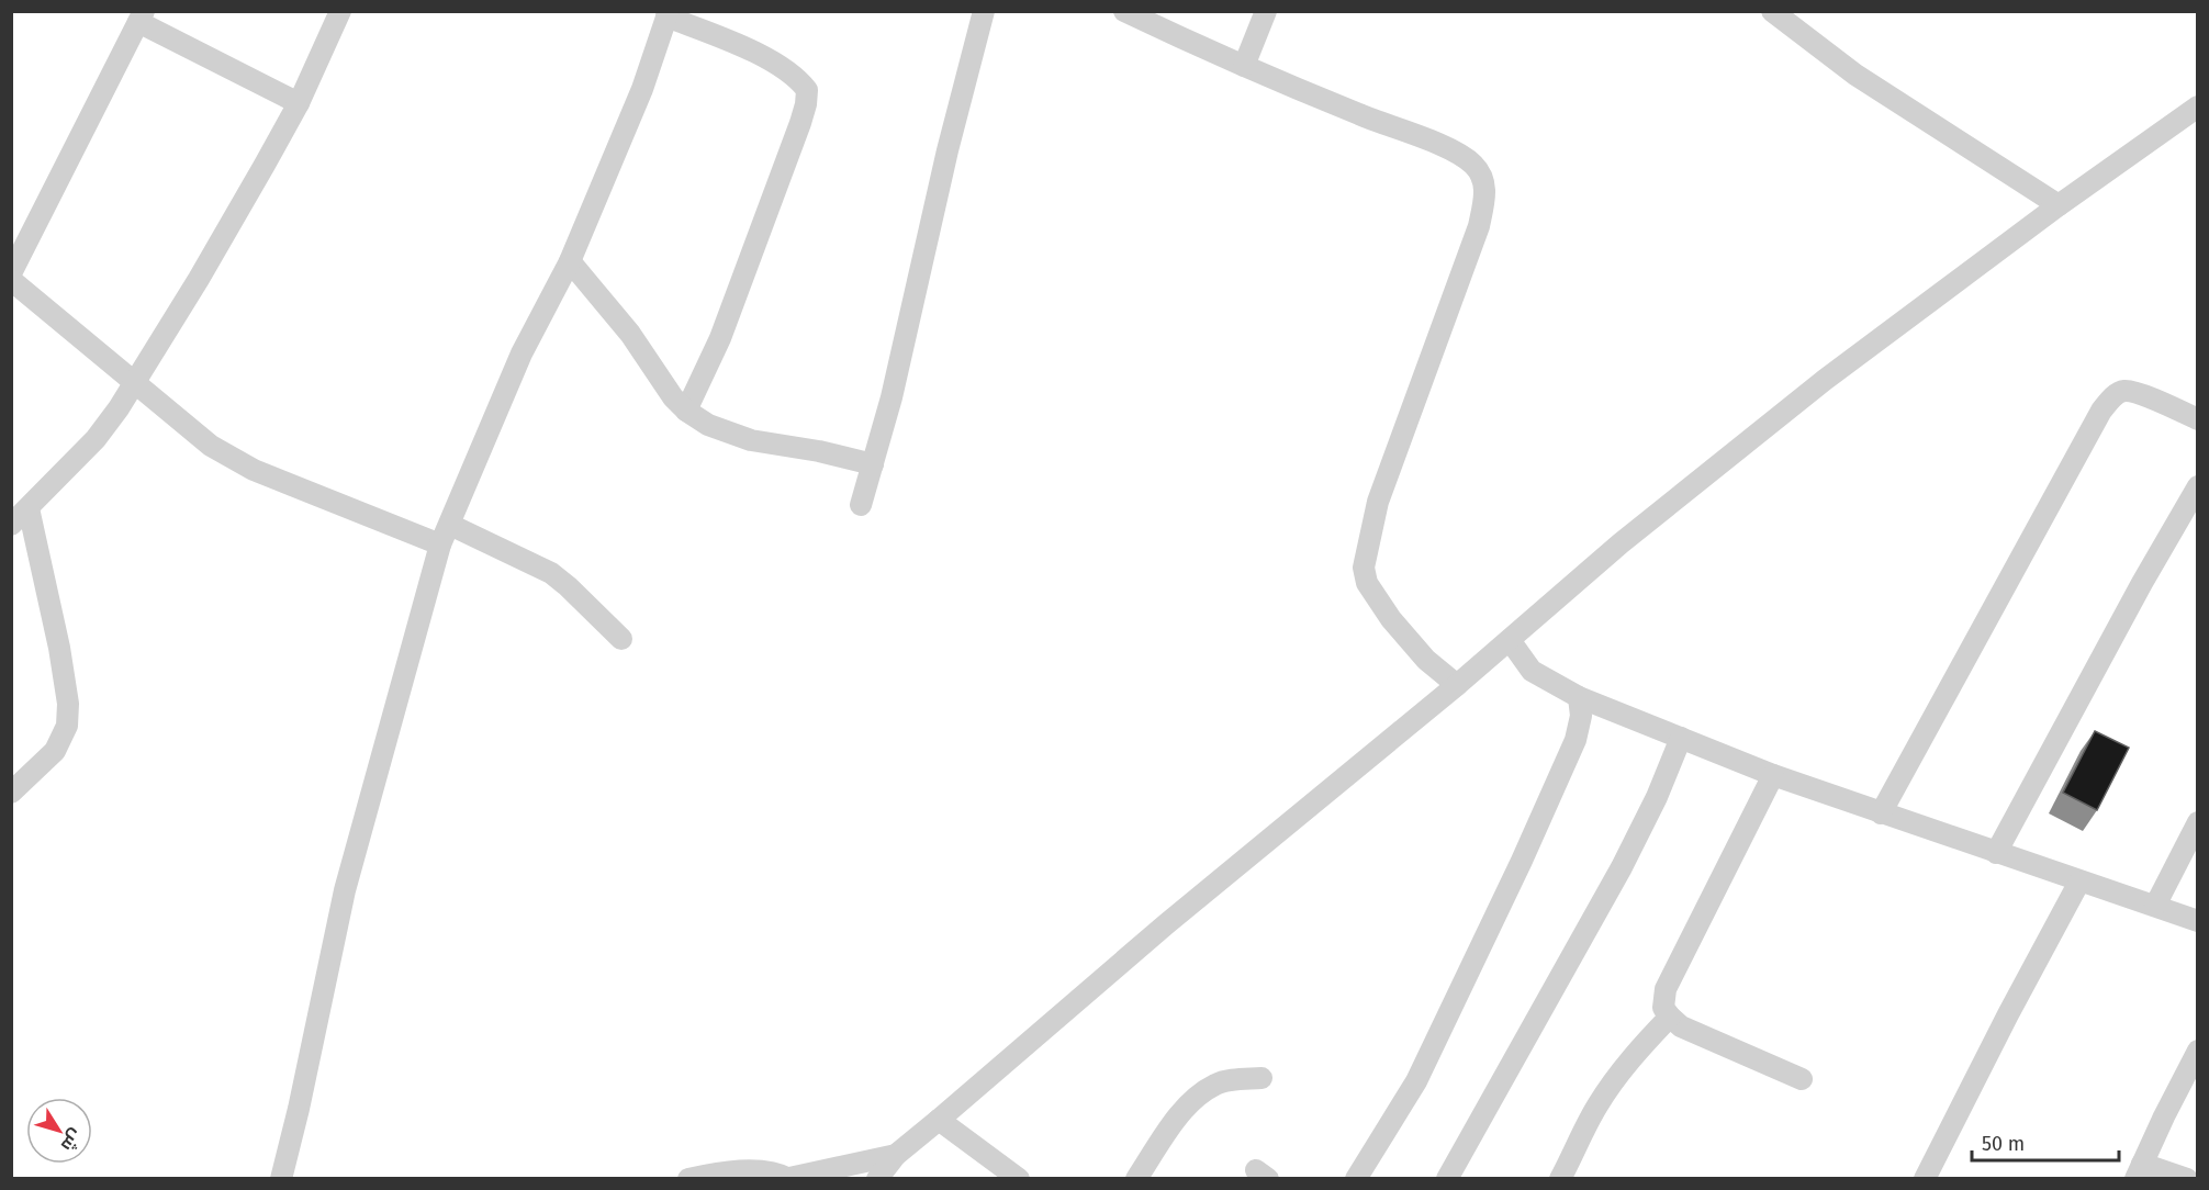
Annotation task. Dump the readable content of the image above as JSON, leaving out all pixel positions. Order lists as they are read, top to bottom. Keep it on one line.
{"scale_bar":"50 m","north":"bottom right"}
